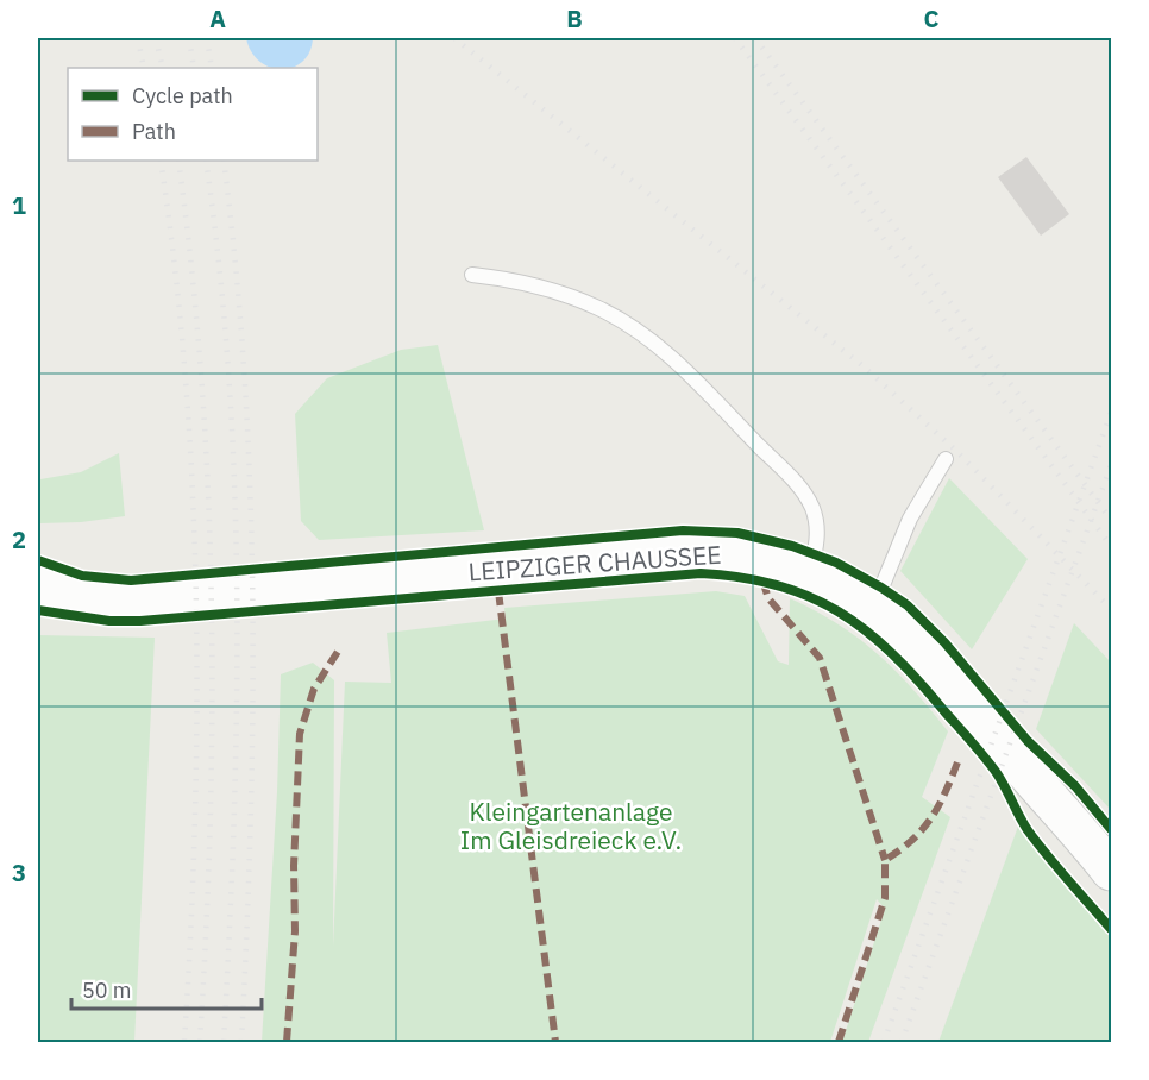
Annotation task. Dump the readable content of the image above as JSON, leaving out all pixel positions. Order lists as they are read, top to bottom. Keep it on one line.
{"streets":{"main road":["LEIPZIGER CHAUSSEE"]},"parks":["Kleingartenanlage Im Gleisdreieck e.V."],"legend":["Cycle path","Path"],"scale_bar":"50 m","grid":{"columns":["A","B","C"],"rows":["1","2","3"]}}
